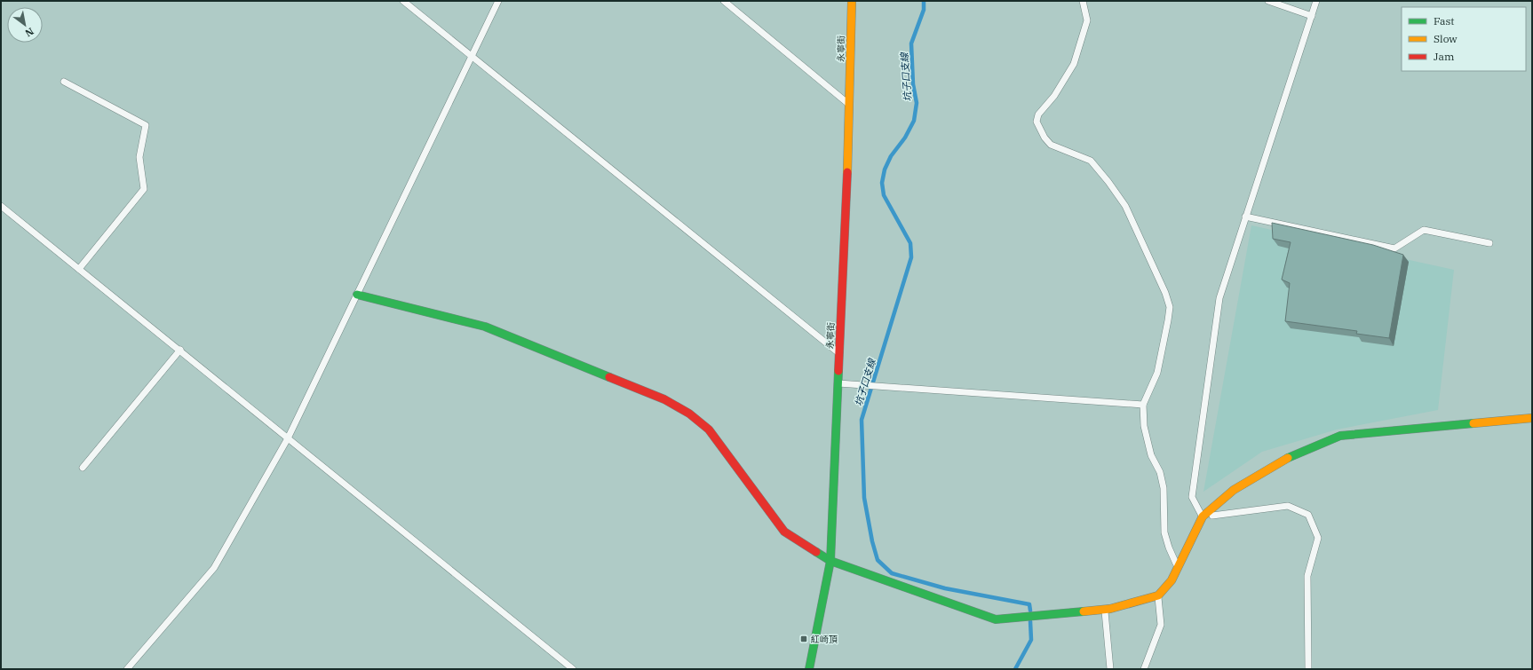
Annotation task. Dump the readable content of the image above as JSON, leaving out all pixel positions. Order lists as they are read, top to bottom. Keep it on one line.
{"streets":{"street":["永寧街"]},"water":["坑子口支線"],"places":{"transit":["紅崎頂"]},"legend":["Fast","Slow","Jam"],"north":"bottom right"}
